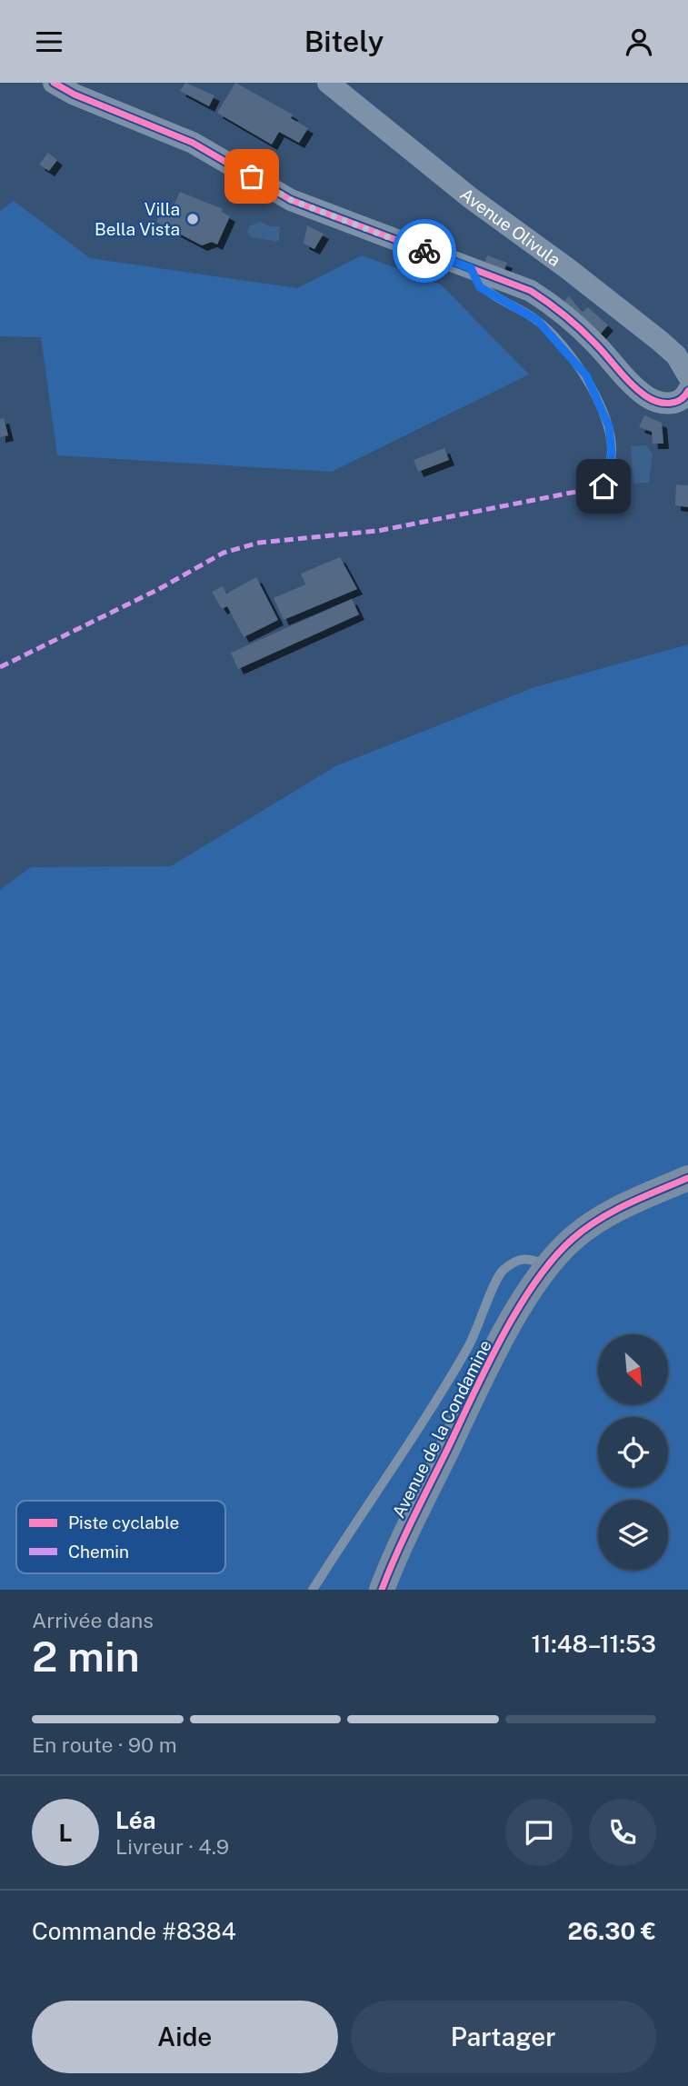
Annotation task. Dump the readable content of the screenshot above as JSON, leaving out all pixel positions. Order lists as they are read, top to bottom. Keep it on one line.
{"streets":{"main road":["Avenue de la Condamine"],"street":["Avenue Olivula"]},"places":["Villa Bella Vista"],"legend":["Piste cyclable","Chemin"],"north":"bottom right","page":{"header":"Bitely","heading":["2 min","Arrivée dans","11:48–11:53"],"panel":["Léa","Livreur · 4.9","Commande #8384","26.30 €"],"bar":"En route · 90 m","round":"L","buttons":["Aide","Partager"]}}
